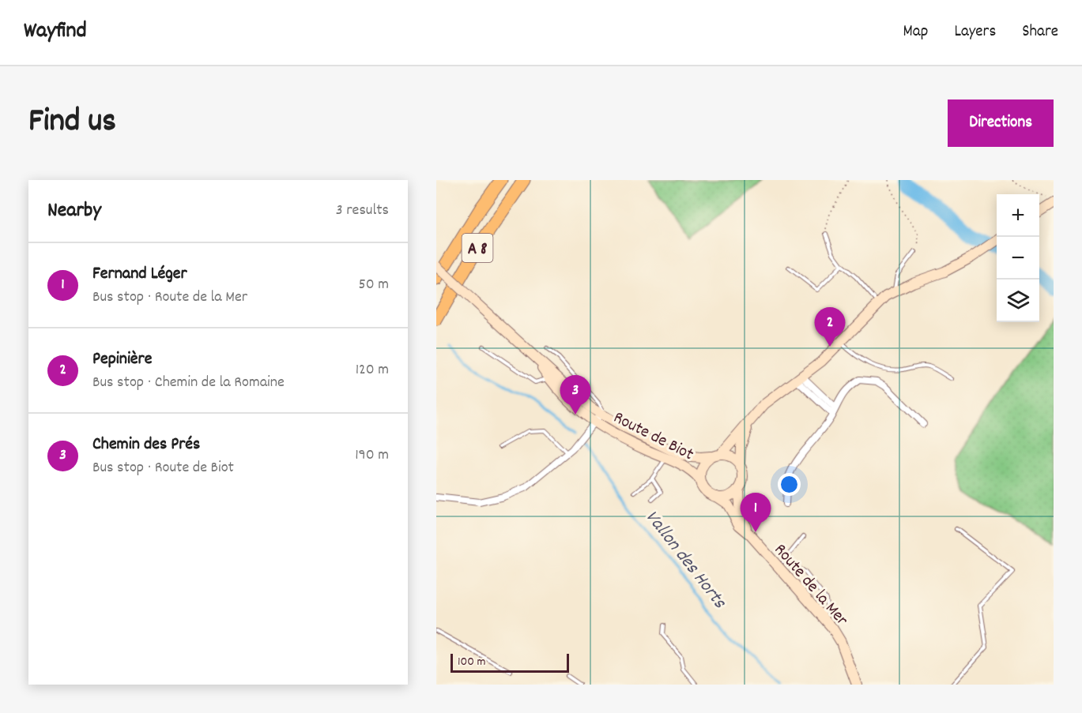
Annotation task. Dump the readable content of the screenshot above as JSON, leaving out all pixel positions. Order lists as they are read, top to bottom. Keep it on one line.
{"streets":{"highway":["A 8"],"main road":["Route de Biot","Route de la Mer"]},"crossings":[["Route de Biot","Route de la Mer"]],"water":["Vallon des Horts"],"scale_bar":"100 m","page":{"header":"Wayfind","nav":["Map","Layers","Share"],"title":"Find us","buttons":"Directions","heading":["Nearby","3 results"],"map_buttons":["+","−"],"list":[{"mark":"1","name":"Fernand Léger","note":"Bus stop · Route de la Mer","value":"50 m"},{"mark":"2","name":"Pepinière","note":"Bus stop · Chemin de la Romaine","value":"120 m"},{"mark":"3","name":"Chemin des Prés","note":"Bus stop · Route de Biot","value":"190 m"}],"pins":["2","3","1"],"scale":"100 m"}}
